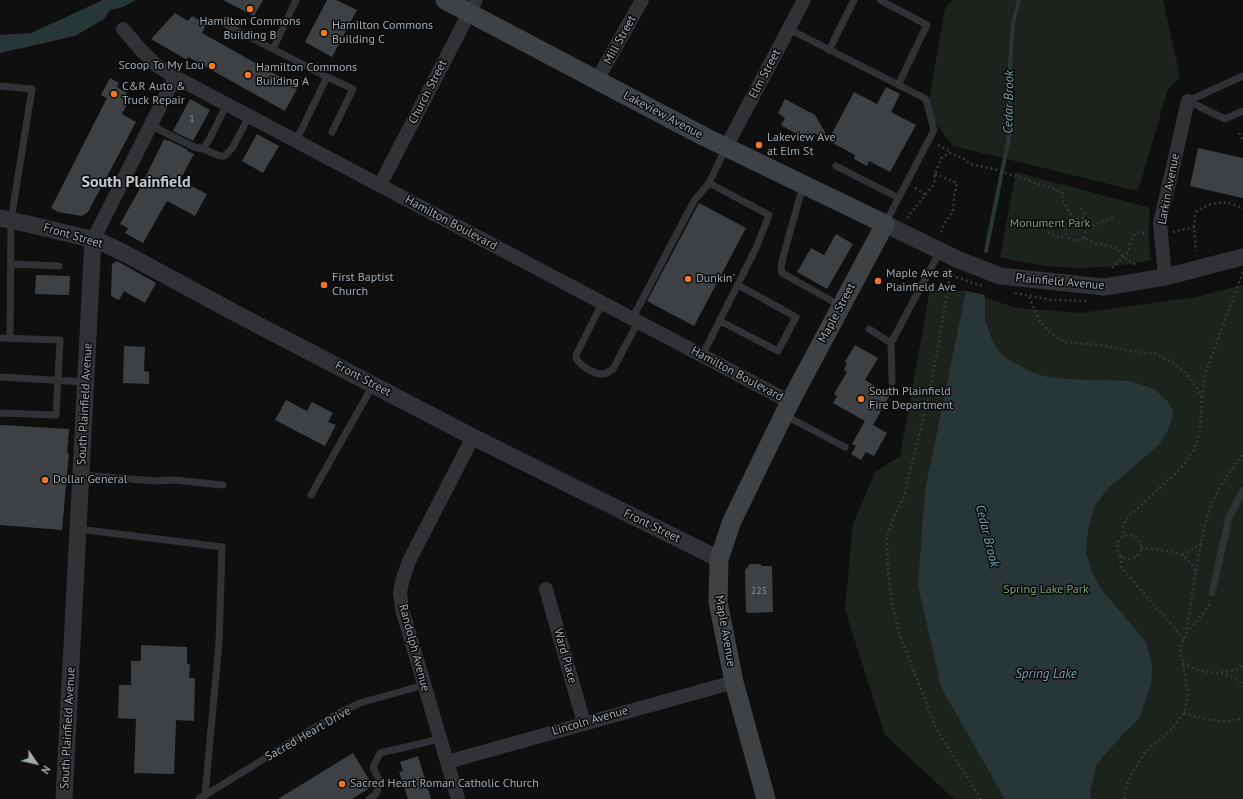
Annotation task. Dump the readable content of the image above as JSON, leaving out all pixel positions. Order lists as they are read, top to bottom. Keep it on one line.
{"streets":{"main road":["Lakeview Avenue","Maple Street","Maple Avenue"],"street":["Mill Street","Elm Street","Church Street","Larkin Avenue","Hamilton Boulevard","Front Street","Plainfield Avenue","South Plainfield Avenue","Randolph Avenue","Ward Place","Lincoln Avenue"],"lane":["Sacred Heart Drive"]},"crossings":[["Mill Street","Lakeview Avenue"],["Elm Street","Lakeview Avenue"],["Church Street","Lakeview Avenue"],["Church Street","Hamilton Boulevard"],["Lakeview Avenue","Plainfield Avenue"],["Lakeview Avenue","Maple Street"],["Larkin Avenue","Plainfield Avenue"],["Hamilton Boulevard","Maple Street"],["Hamilton Boulevard","South Plainfield Avenue"],["Hamilton Boulevard","Maple Avenue"],["Front Street","South Plainfield Avenue"],["Front Street","Maple Avenue"],["Front Street","Randolph Avenue"],["Plainfield Avenue","Maple Street"],["Maple Street","Maple Avenue"],["Maple Avenue","Lincoln Avenue"],["Randolph Avenue","Lincoln Avenue"],["Randolph Avenue","Sacred Heart Drive"],["Ward Place","Lincoln Avenue"]],"districts":["South Plainfield"],"water":["Cedar Brook","Spring Lake"],"parks":["Monument Park","Spring Lake Park"],"places":["Hamilton Commons Building B","Hamilton Commons Building C","Scoop To My Lou","Hamilton Commons Building A","C&R Auto & Truck Repair","Lakeview Ave at Elm St","Dunkin'","Maple Ave at Plainfield Ave","First Baptist Church","South Plainfield Fire Department","Dollar General","Sacred Heart Roman Catholic Church"],"house_numbers":["1","225"],"north":"bottom right"}
